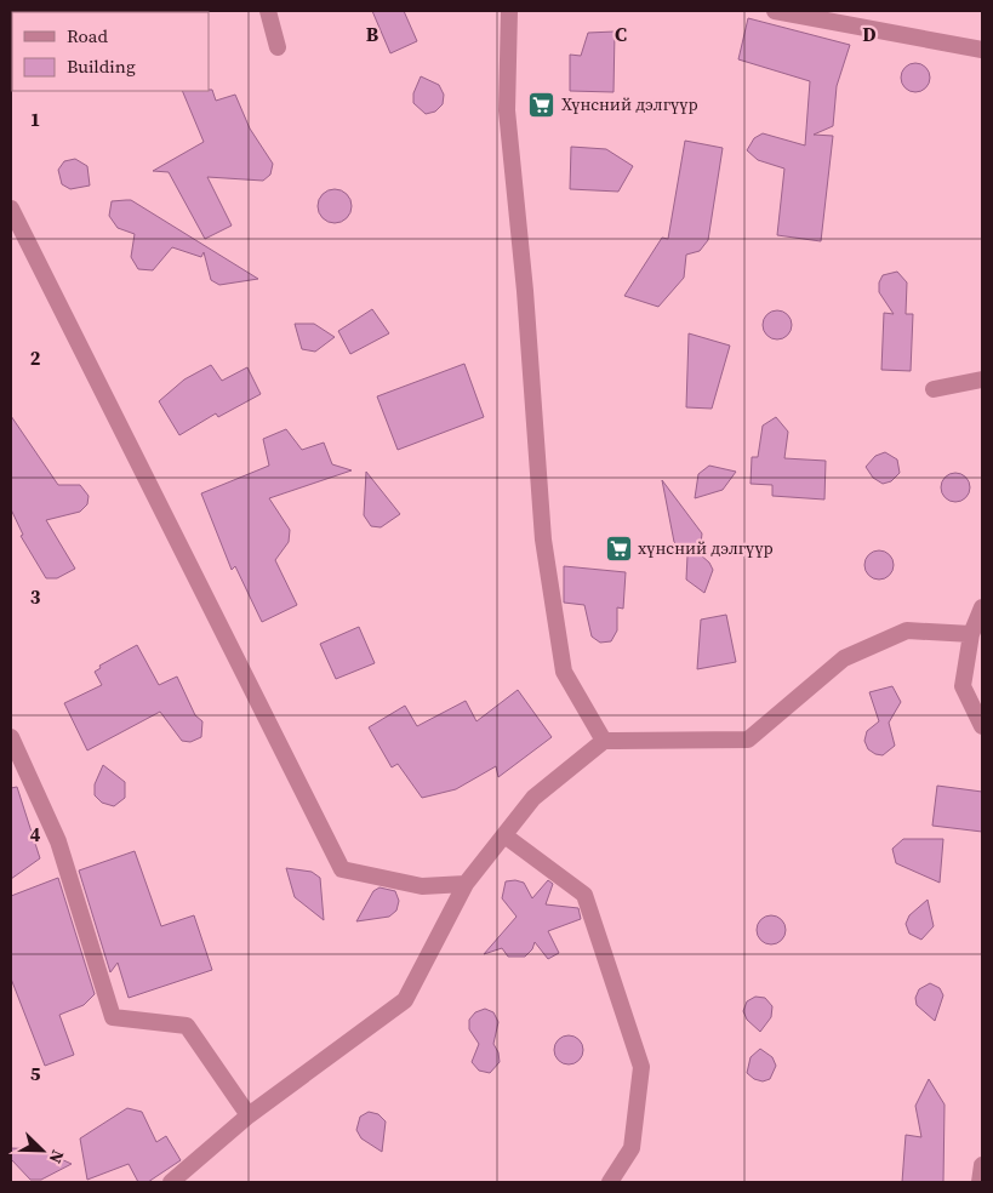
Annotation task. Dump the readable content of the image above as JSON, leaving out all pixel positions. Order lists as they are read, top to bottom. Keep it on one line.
{"places":{"supermarket":["Хүнсний дэлгүүр","хүнсний дэлгүүр"]},"legend":["Road","Building"],"north":"bottom right","grid":{"columns":["B","C","D"],"rows":["1","2","3","4","5"]}}
